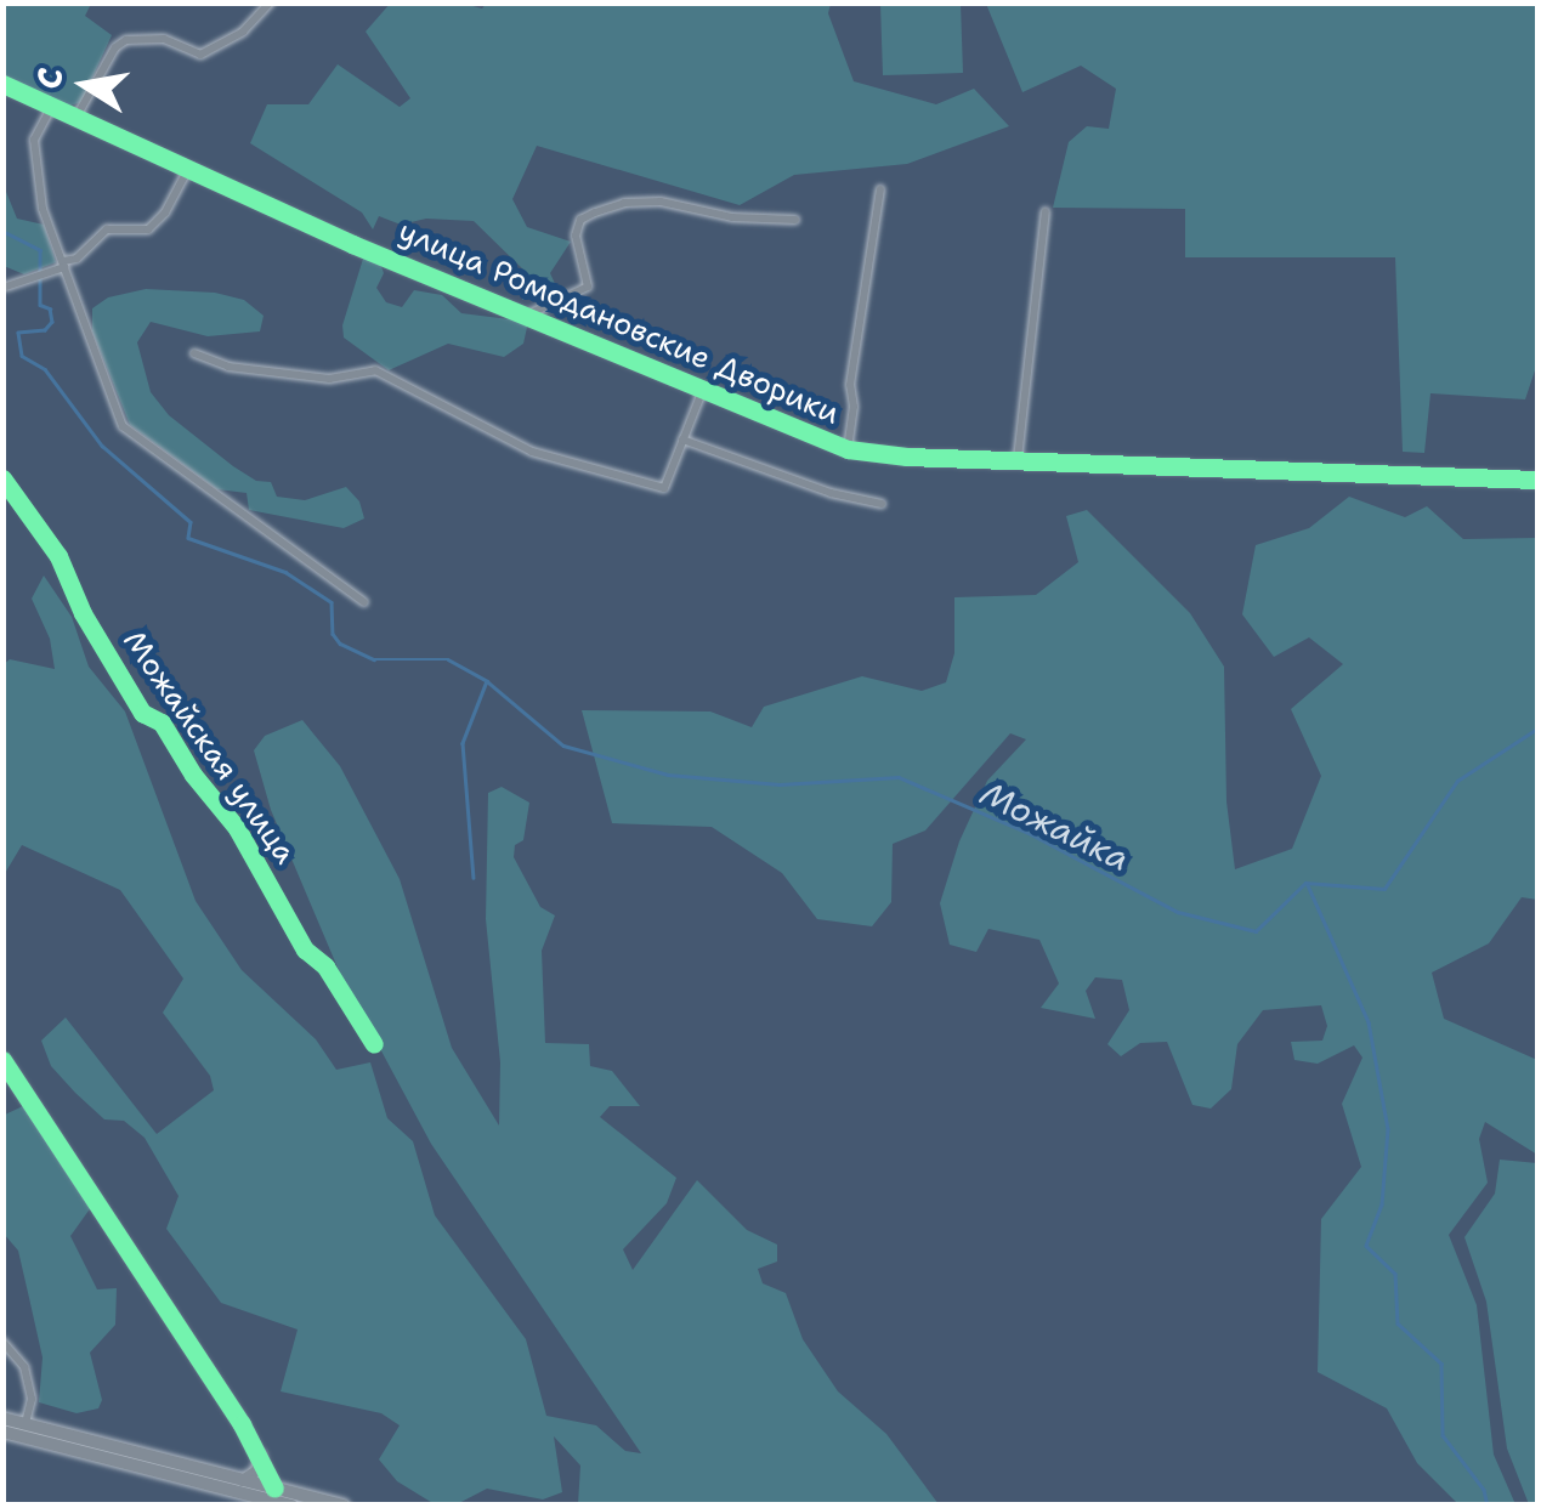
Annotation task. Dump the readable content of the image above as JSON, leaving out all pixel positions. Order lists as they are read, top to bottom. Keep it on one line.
{"streets":{"street":["улица Ромодановские Дворики","Можайская улица"]},"water":["Можайка"],"north":"left"}
